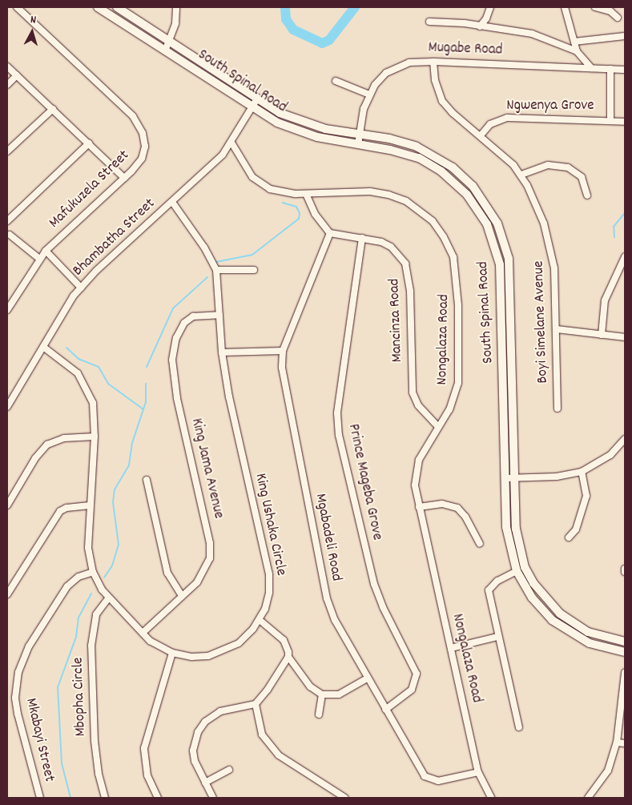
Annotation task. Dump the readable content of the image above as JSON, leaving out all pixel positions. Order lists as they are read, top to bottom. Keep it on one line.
{"streets":{"street":["Mugabe Road","South Spinal Road","Ngwenya Grove","Mafukuzela Street","Bhambatha Street","Mancinza Road","Boyi Simelane Avenue","Nongalaza Road","King Jama Avenue","Prince Mageba Grove","King Ushaka Circle","Mgabadeli Road","Mbopha Circle","Mkabayi Street"]},"crossings":[["Mugabe Road","South Spinal Road"],["Mugabe Road","Boyi Simelane Avenue"],["South Spinal Road","Bhambatha Street"],["Ngwenya Grove","Boyi Simelane Avenue"],["Bhambatha Street","Nongalaza Road"],["Bhambatha Street","King Ushaka Circle"],["Mancinza Road","Nongalaza Road"],["Mancinza Road","Prince Mageba Grove"],["Mancinza Road","Mgabadeli Road"],["Nongalaza Road","Mgabadeli Road"],["King Jama Avenue","King Ushaka Circle"],["Prince Mageba Grove","Mgabadeli Road"],["King Ushaka Circle","Mbopha Circle"],["King Ushaka Circle","Mkabayi Street"]],"north":"top"}
